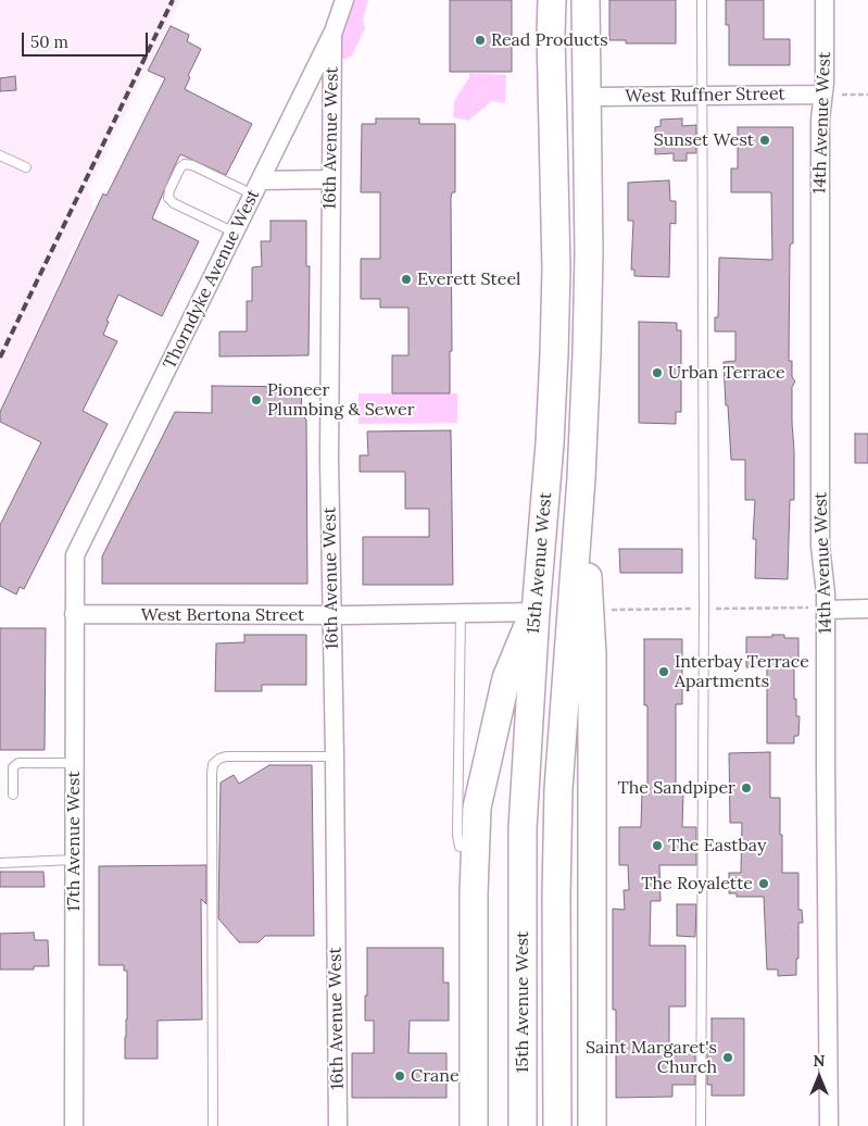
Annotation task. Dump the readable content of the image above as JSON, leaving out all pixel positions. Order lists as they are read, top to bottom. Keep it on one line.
{"streets":{"main road":["15th Avenue West"],"street":["West Ruffner Street","14th Avenue West","16th Avenue West","Thorndyke Avenue West","West Bertona Street","17th Avenue West"]},"crossings":[["West Ruffner Street","14th Avenue West"],["West Ruffner Street","15th Avenue West"],["16th Avenue West","Thorndyke Avenue West"],["16th Avenue West","West Bertona Street"],["Thorndyke Avenue West","17th Avenue West"],["15th Avenue West","West Bertona Street"],["West Bertona Street","17th Avenue West"]],"places":["Read Products","Sunset West","Everett Steel","Urban Terrace","Pioneer Plumbing & Sewer","Interbay Terrace Apartments","The Sandpiper","The Eastbay","The Royalette","Saint Margaret's Church","Crane"],"scale_bar":"50 m","north":"top"}
